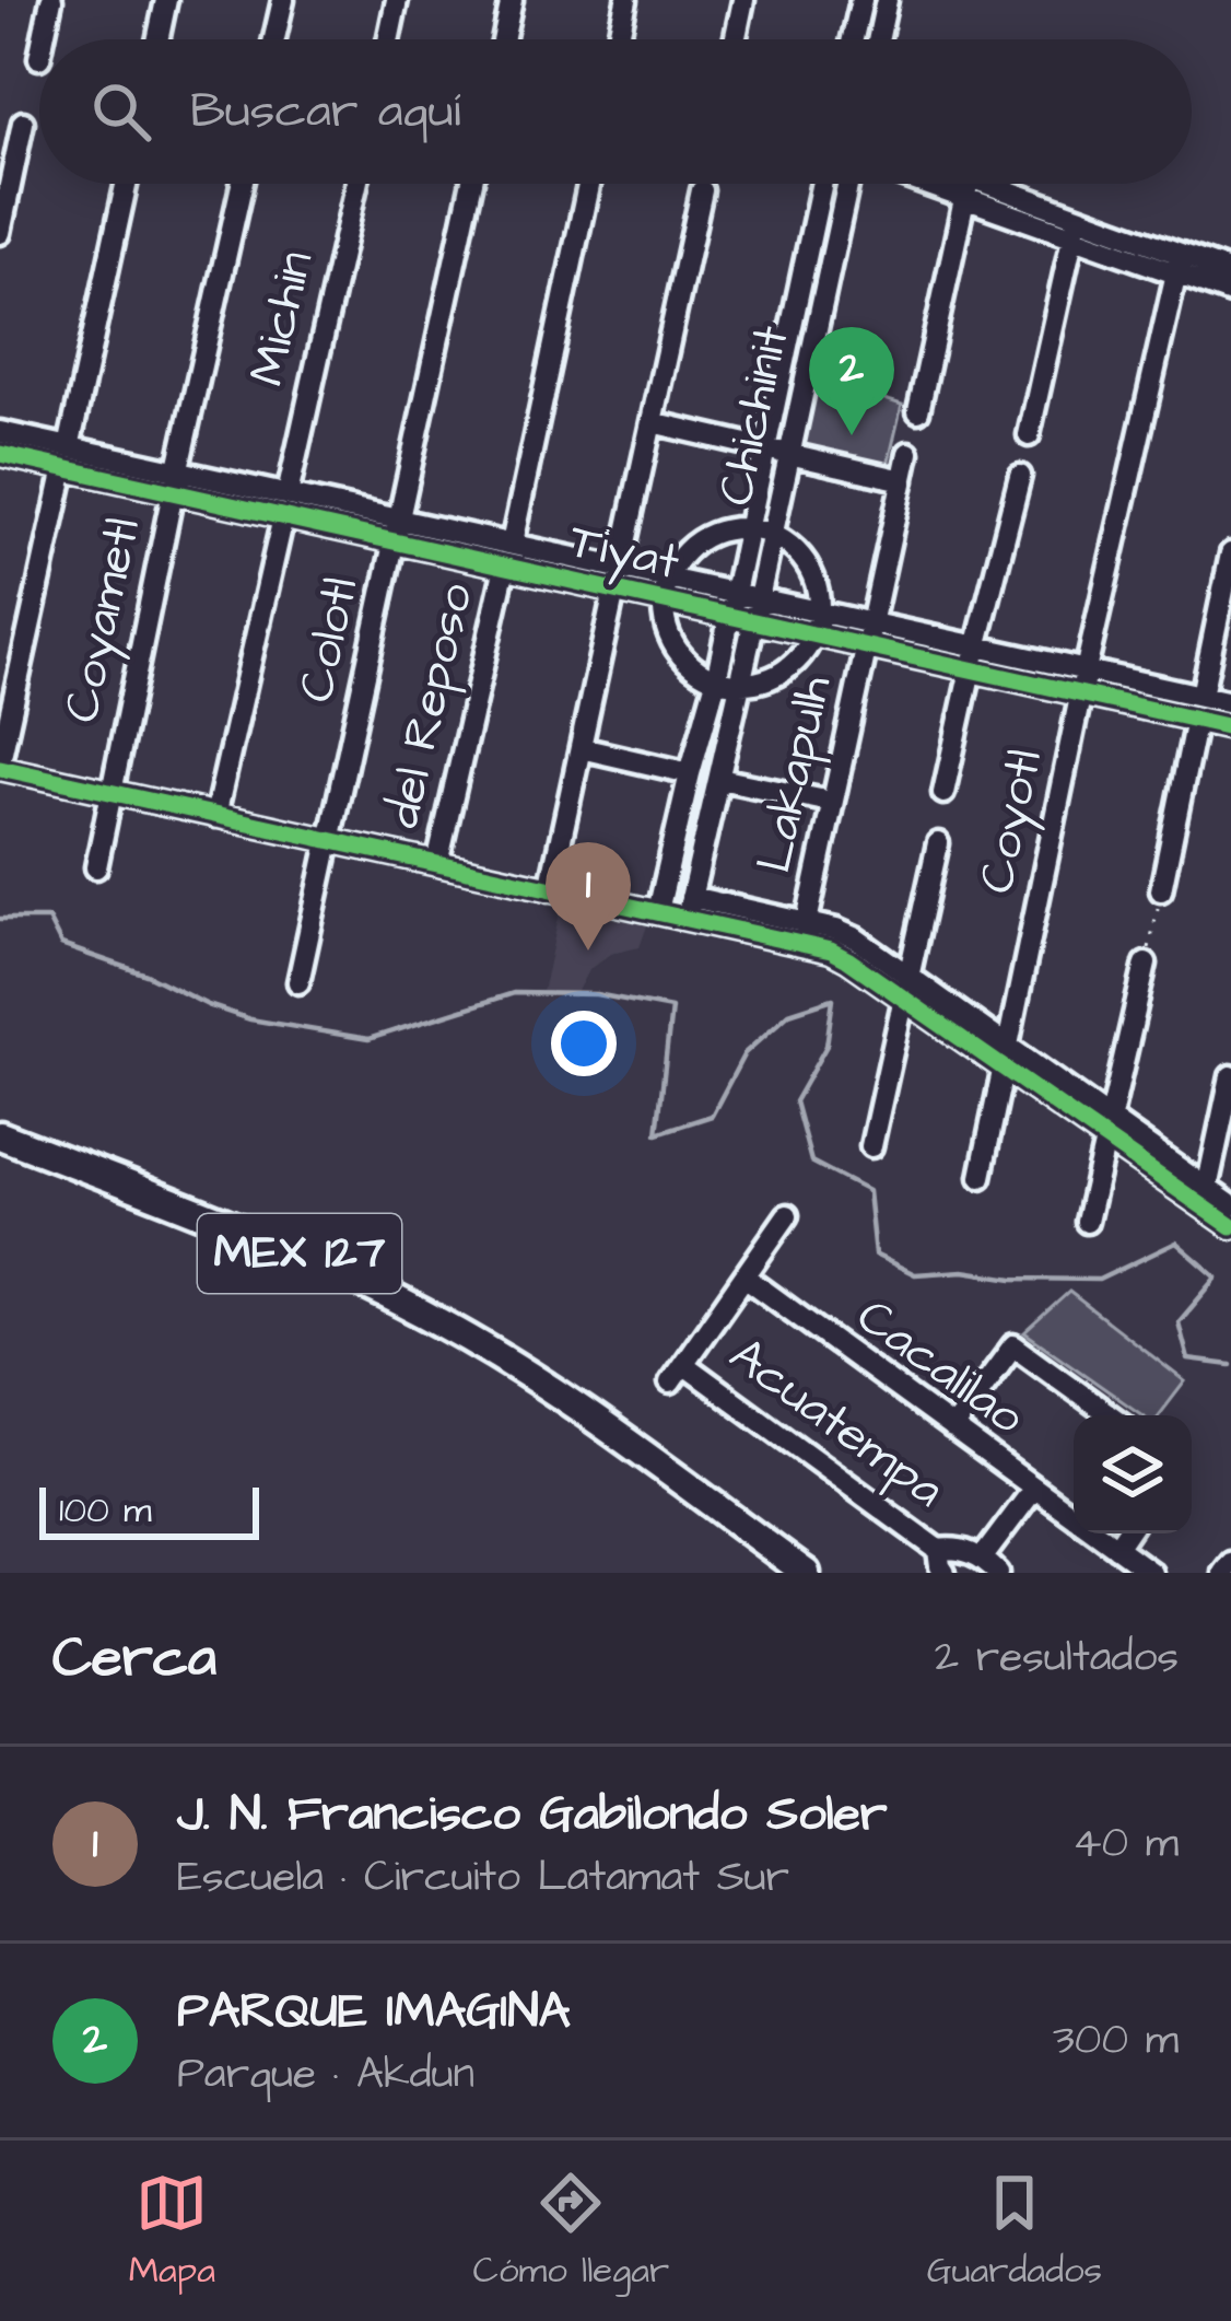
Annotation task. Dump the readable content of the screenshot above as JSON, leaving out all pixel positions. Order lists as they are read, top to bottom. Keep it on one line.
{"streets":{"main road":["MEX 127"],"street":["Michin","Chichinit","Tiyat","Coyametl","Colotl","del Reposo","Lakapulh","Coyotl","Cacalilao","Acuatempa"]},"crossings":[["Michin","Tiyat"],["Chichinit","Tiyat"],["Tiyat","Coyametl"],["Tiyat","Colotl"],["Tiyat","del Reposo"],["Tiyat","Lakapulh"],["Tiyat","Coyotl"]],"scale_bar":"100 m","page":{"search":"Buscar aquí","pins":["2","1"],"scale":"100 m","heading":["Cerca","2 resultados"],"list":[{"mark":"1","name":"J. N. Francisco Gabilondo Soler","note":"Escuela · Circuito Latamat Sur","value":"40 m"},{"mark":"2","name":"PARQUE IMAGINA","note":"Parque · Akdun","value":"300 m"}],"nav":["Mapa","Cómo llegar","Guardados"]}}
